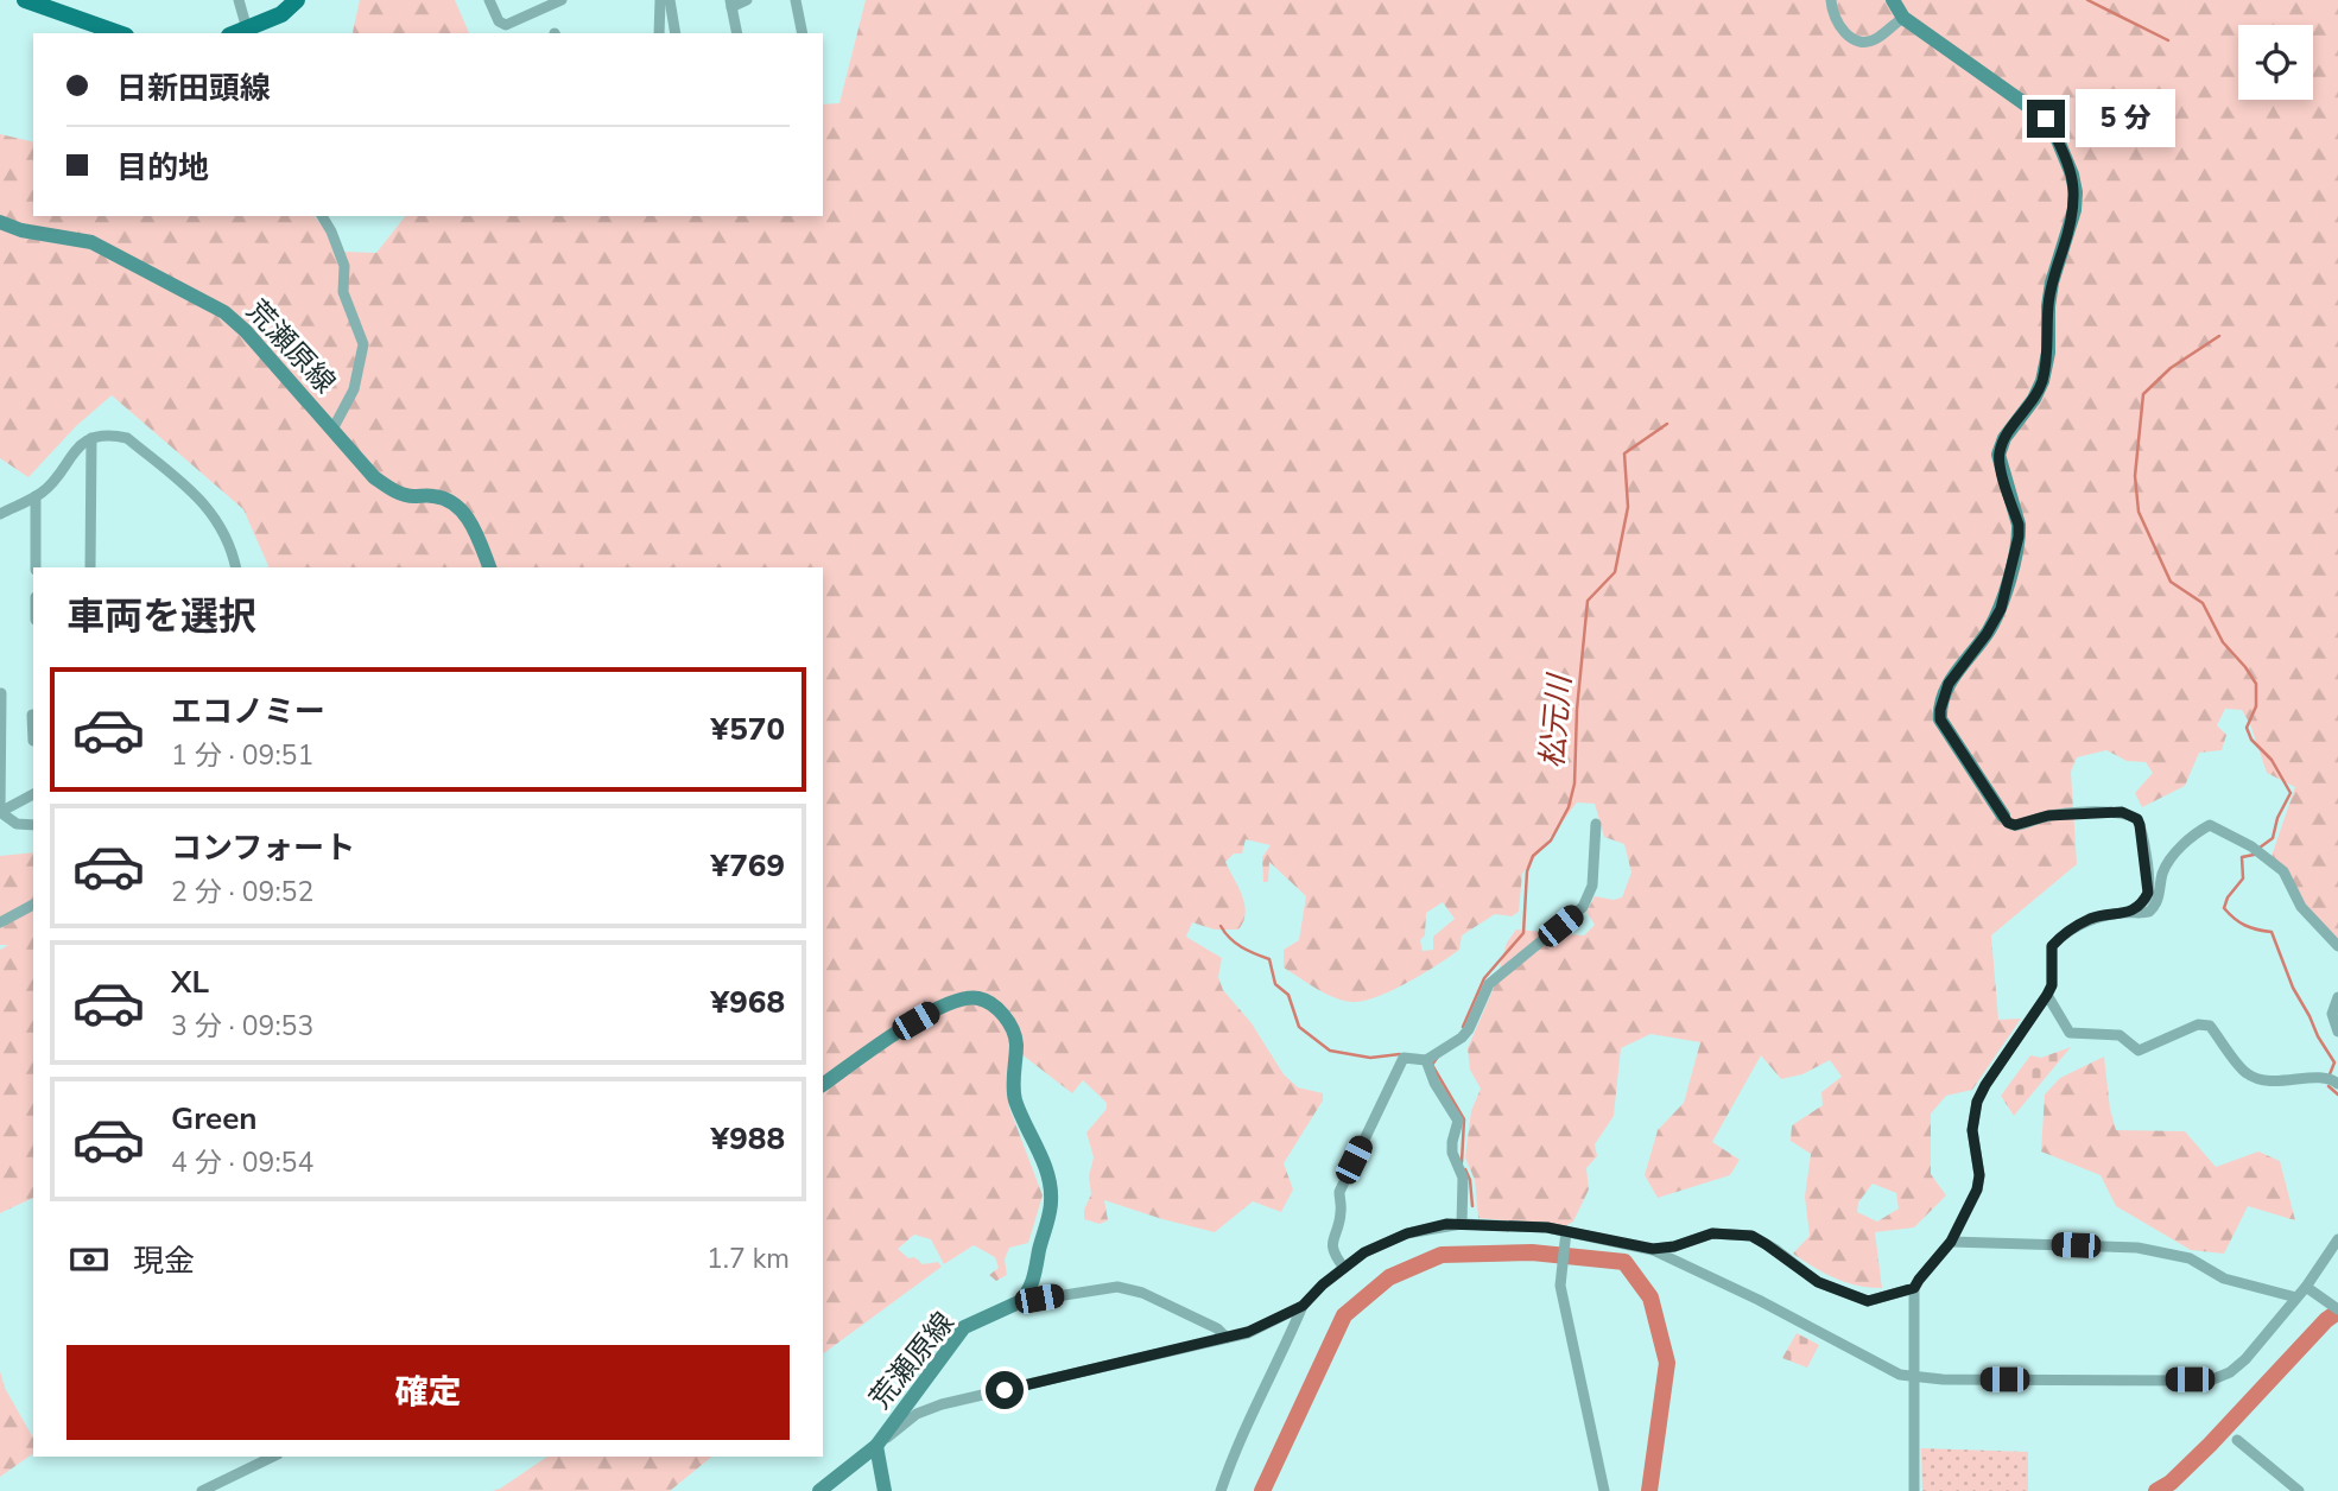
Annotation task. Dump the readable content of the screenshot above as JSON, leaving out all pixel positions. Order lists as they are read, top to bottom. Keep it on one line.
{"streets":{"street":["荒瀬原線"]},"water":["松元川"],"page":{"banner":["日新田頭線","目的地"],"bubble":"5 分","heading":"車両を選択","list":[{"name":"エコノミー","note":"1 分 · 09:51","value":"¥570"},{"name":"コンフォート","note":"2 分 · 09:52","value":"¥769"},{"name":"XL","note":"3 分 · 09:53","value":"¥968"},{"name":"Green","note":"4 分 · 09:54","value":"¥988"}],"pay":["現金","1.7 km"],"buttons":"確定"}}
